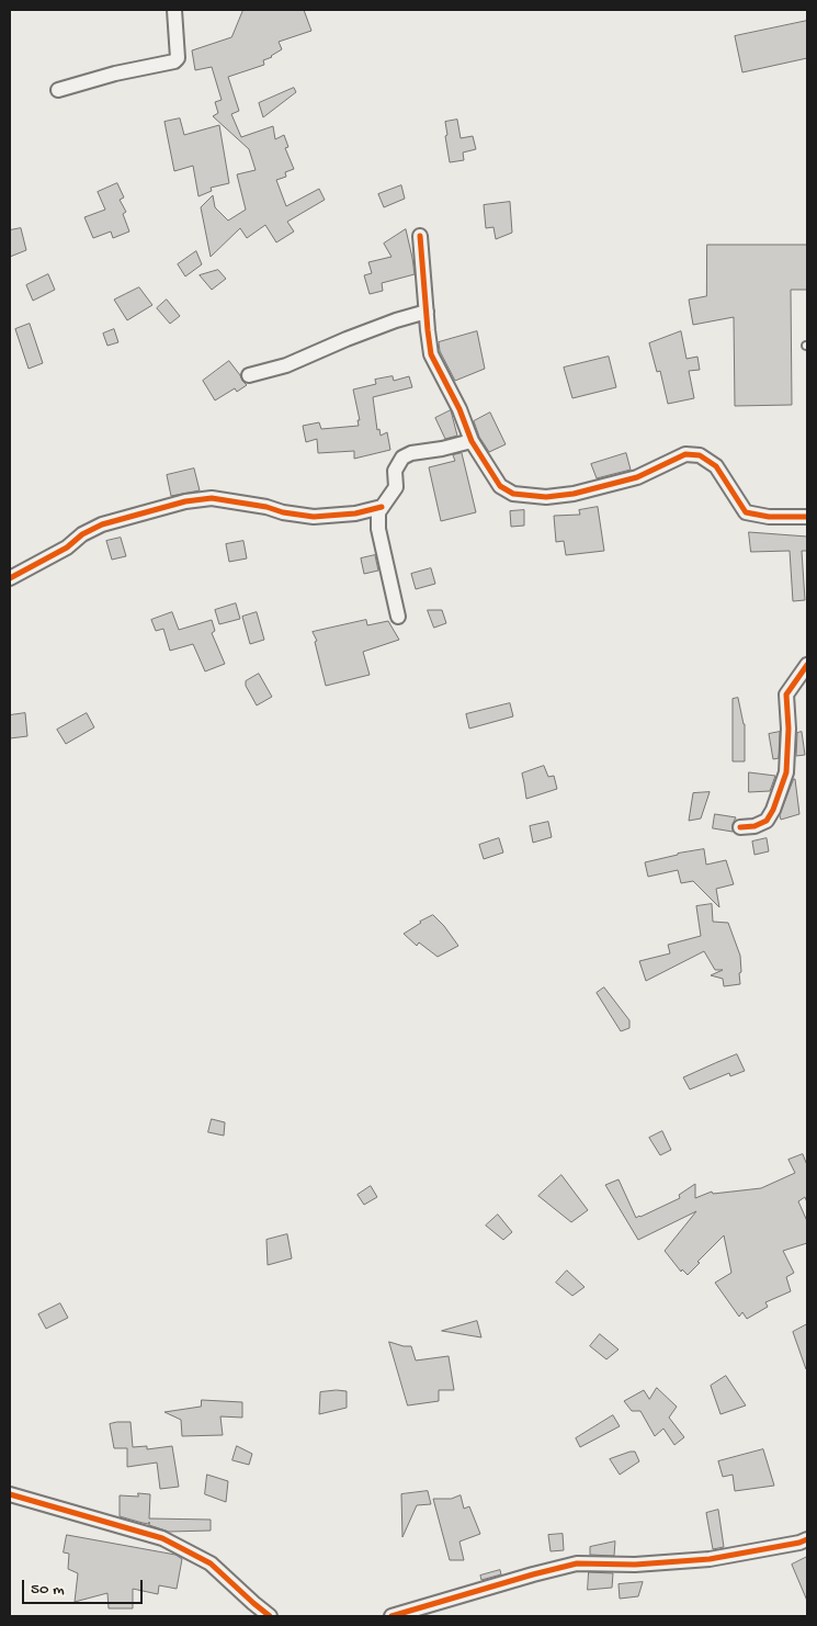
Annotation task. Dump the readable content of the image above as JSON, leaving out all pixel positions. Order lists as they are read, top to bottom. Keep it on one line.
{"scale_bar":"50 m"}
